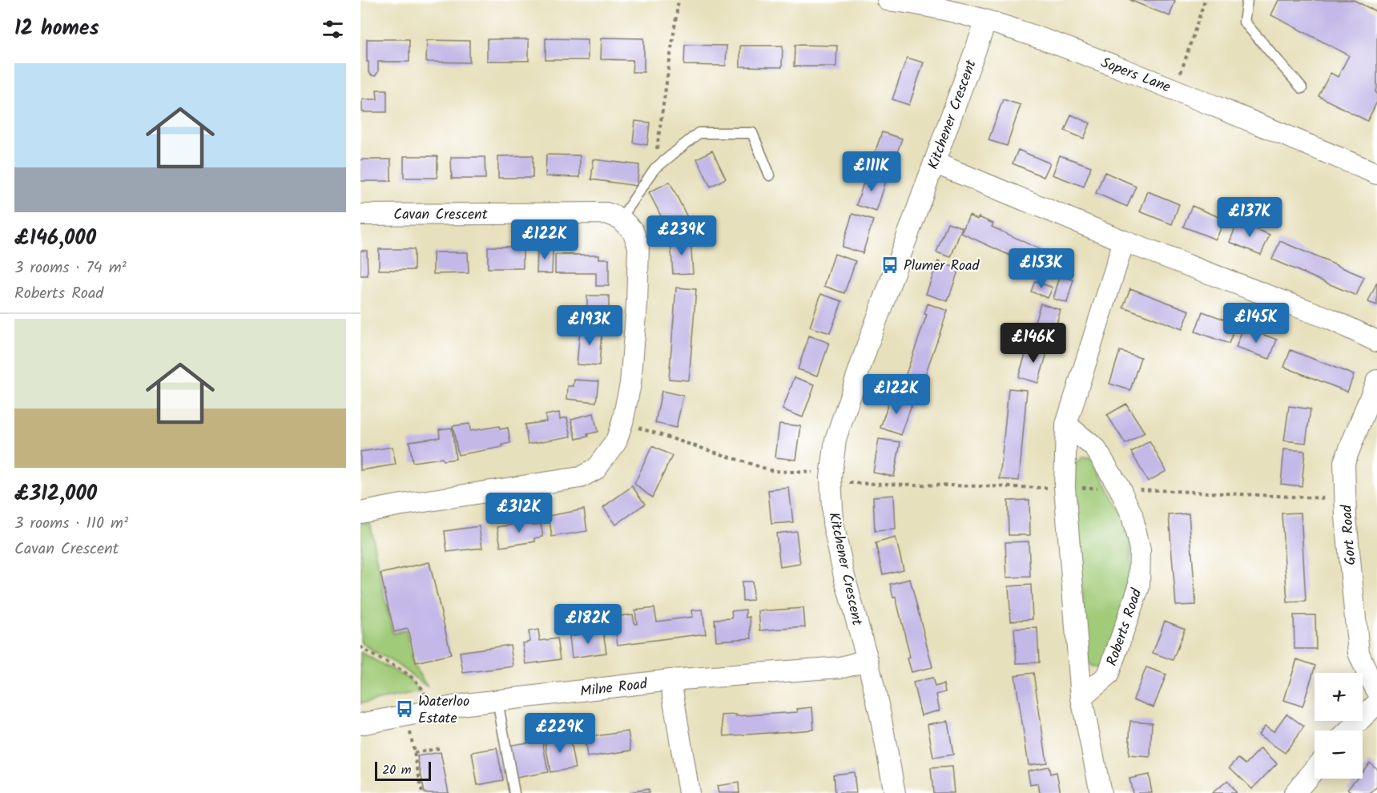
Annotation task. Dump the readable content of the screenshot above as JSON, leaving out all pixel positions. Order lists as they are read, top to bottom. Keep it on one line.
{"streets":{"street":["Sopers Lane","Kitchener Crescent","Cavan Crescent","Gort Road","Roberts Road","Milne Road"]},"crossings":[["Sopers Lane","Kitchener Crescent"],["Kitchener Crescent","Milne Road"]],"places":{"bus stop":["Plumer Road","Waterloo Estate"]},"scale_bar":"20 m","page":{"heading":"12 homes","list":[{"name":"£146,000","note":"3 rooms · 74 m² · Roberts Road"},{"name":"£312,000","note":"3 rooms · 110 m² · Cavan Crescent"}],"price":["£111K","£137K","£239K","£122K","£153K","£145K","£193K","£146K","£122K","£312K","£182K","£229K"],"map_buttons":["+","−"],"scale":"20 m"}}
